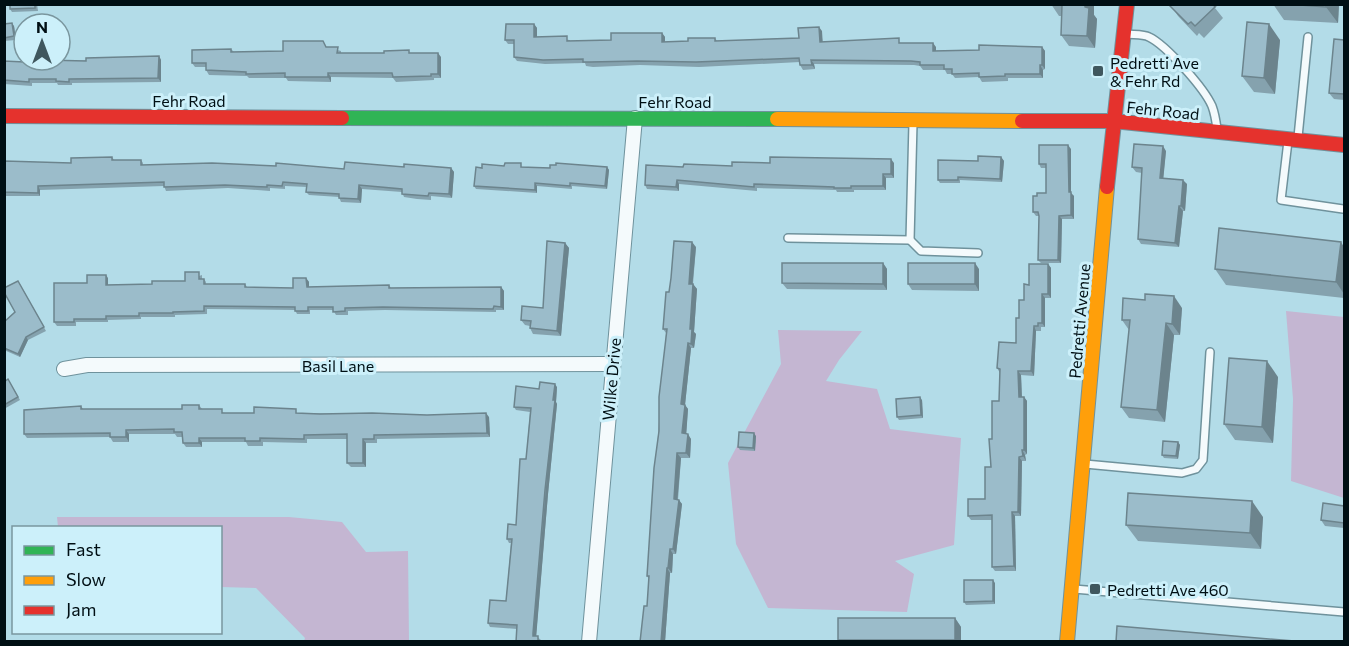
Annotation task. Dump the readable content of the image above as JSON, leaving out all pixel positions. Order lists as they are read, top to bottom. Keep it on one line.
{"streets":{"street":["Fehr Road","Pedretti Avenue","Basil Lane","Wilke Drive"]},"crossings":[["Fehr Road","Pedretti Avenue"],["Fehr Road","Wilke Drive"],["Basil Lane","Wilke Drive"]],"places":{"transit":["Pedretti Ave & Fehr Rd","Pedretti Ave 460"]},"legend":["Fast","Slow","Jam"],"north":"top"}
